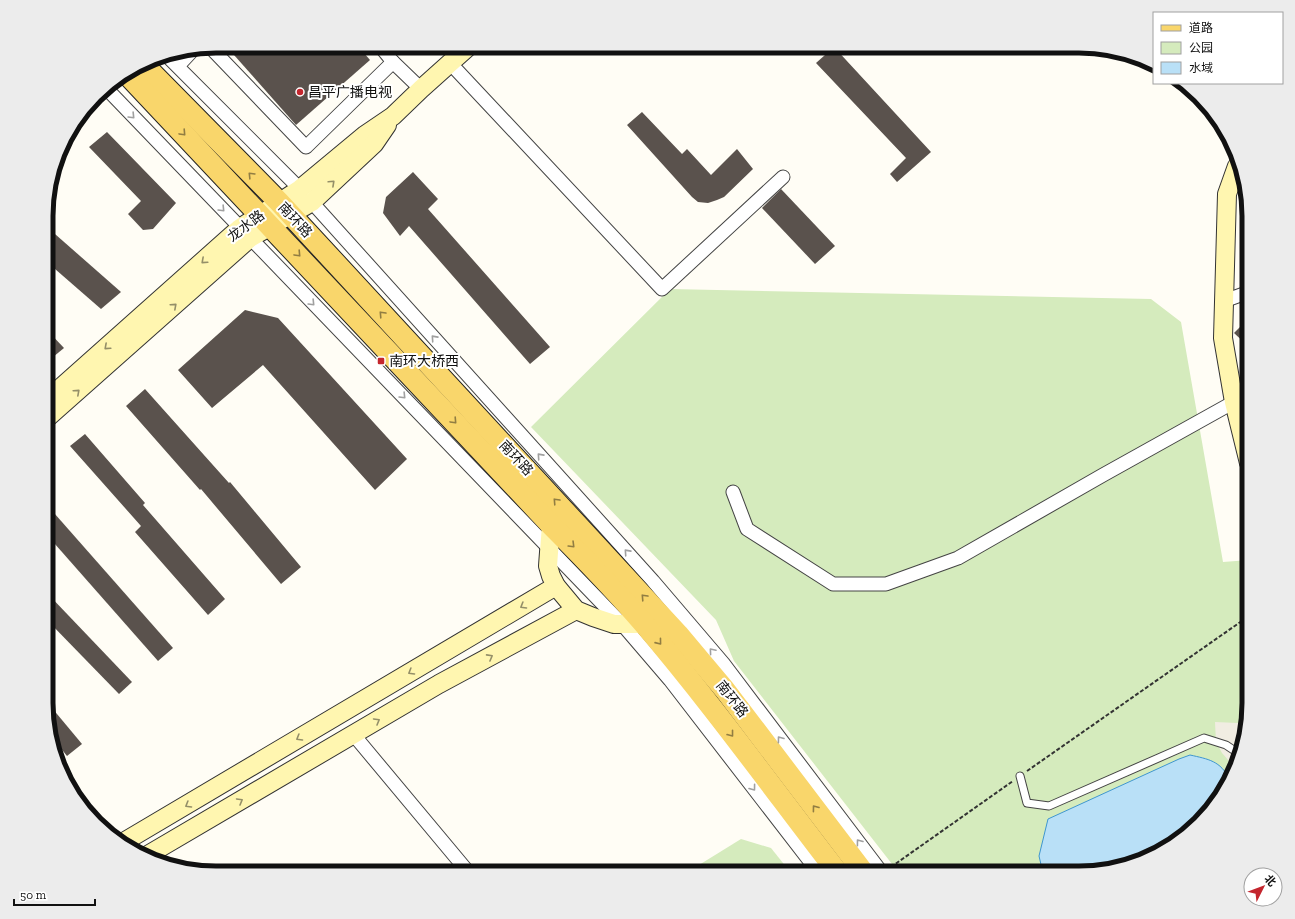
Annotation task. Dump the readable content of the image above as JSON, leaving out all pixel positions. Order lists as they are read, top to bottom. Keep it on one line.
{"streets":{"main road":["南环路","龙水路"]},"crossings":[["南环路","龙水路"]],"places":{"other":["昌平广播电视"],"transit":["南环大桥西"]},"legend":["道路","公园","水域"],"scale_bar":"50 m","north":"top right"}
